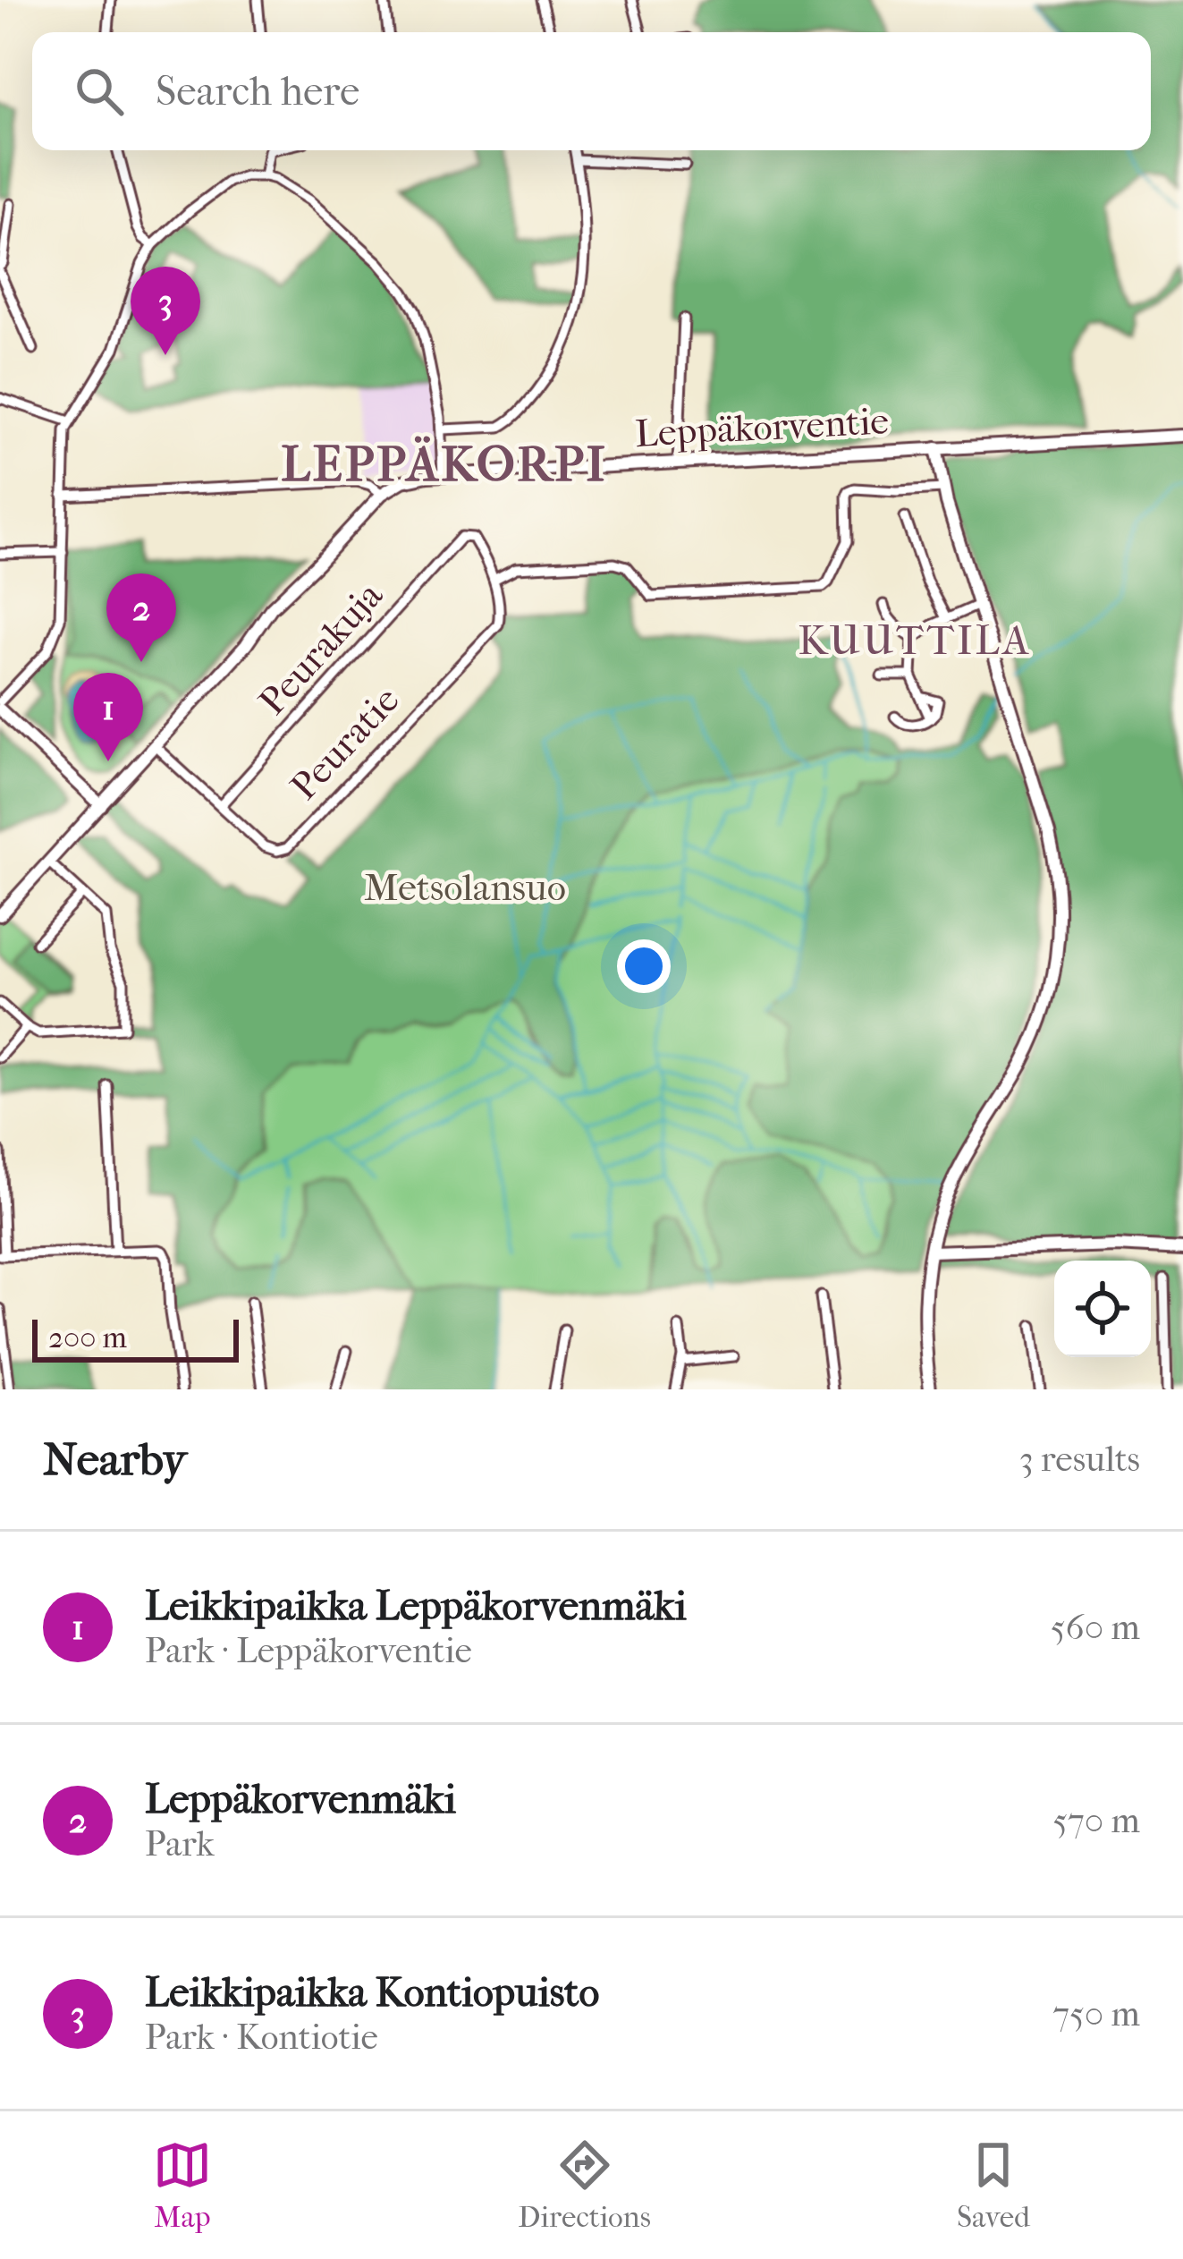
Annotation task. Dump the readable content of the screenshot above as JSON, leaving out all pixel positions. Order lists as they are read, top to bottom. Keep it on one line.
{"streets":{"street":["Leppäkorventie","Peurakuja","Peuratie"]},"crossings":[["Leppäkorventie","Peuratie"],["Peurakuja","Peuratie"]],"districts":["LEPPÄKORPI","KUUTTILA"],"parks":["Metsolansuo"],"scale_bar":"200 m","page":{"search":"Search here","pins":["3","2","1"],"scale":"200 m","heading":["Nearby","3 results"],"list":[{"mark":"1","name":"Leikkipaikka Leppäkorvenmäki","note":"Park · Leppäkorventie","value":"560 m"},{"mark":"2","name":"Leppäkorvenmäki","note":"Park","value":"570 m"},{"mark":"3","name":"Leikkipaikka Kontiopuisto","note":"Park · Kontiotie","value":"750 m"}],"nav":["Map","Directions","Saved"]}}
